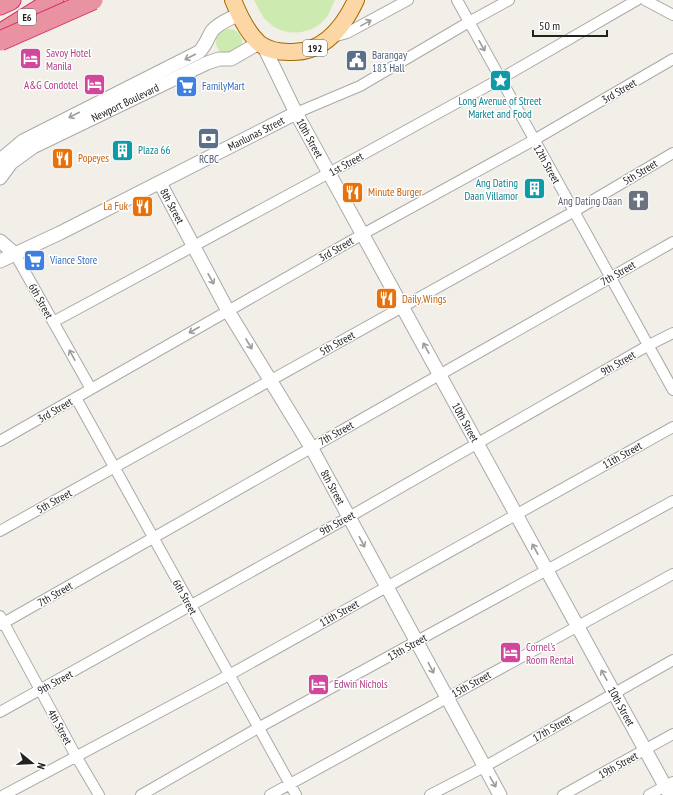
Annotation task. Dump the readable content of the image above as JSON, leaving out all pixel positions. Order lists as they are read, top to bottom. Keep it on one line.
{"streets":{"highway":["E6"],"main road":["192"],"street":["3rd Street","Newport Boulevard","Manlunas Street","10th Street","1st Street","12th Street","5th Street","8th Street","7th Street","6th Street","9th Street","11th Street","13th Street","15th Street","4th Street","17th Street","19th Street"]},"crossings":[["192","Newport Boulevard"],["192","10th Street"],["3rd Street","10th Street"],["3rd Street","12th Street"],["3rd Street","8th Street"],["3rd Street","6th Street"],["Newport Boulevard","10th Street"],["Manlunas Street","10th Street"],["Manlunas Street","12th Street"],["Manlunas Street","8th Street"],["Manlunas Street","6th Street"],["10th Street","1st Street"],["10th Street","5th Street"],["10th Street","7th Street"],["10th Street","9th Street"],["10th Street","11th Street"],["10th Street","13th Street"],["10th Street","15th Street"],["10th Street","17th Street"],["10th Street","19th Street"],["1st Street","12th Street"],["1st Street","8th Street"],["1st Street","6th Street"],["12th Street","5th Street"],["12th Street","7th Street"],["12th Street","9th Street"],["5th Street","8th Street"],["5th Street","6th Street"],["8th Street","7th Street"],["8th Street","9th Street"],["8th Street","11th Street"],["8th Street","13th Street"],["8th Street","15th Street"],["8th Street","17th Street"],["7th Street","6th Street"],["7th Street","4th Street"],["6th Street","9th Street"],["6th Street","11th Street"],["6th Street","13th Street"],["6th Street","15th Street"],["9th Street","4th Street"],["11th Street","4th Street"]],"one_way":["8th Street"],"places":{"hotel":["Savoy Hotel Manila","A&G Condotel","Cornel's Room Rental","Edwin Nichols"],"public building":["Barangay 183 Hall"],"place":["Long Avenue of Street Market and Food"],"supermarket":["FamilyMart","Viance Store"],"bank":["RCBC"],"building":["Plaza 66","Ang Dating Daan Villamor"],"restaurant":["Popeyes","Minute Burger","La Fuk","Daily Wings"],"church":["Ang Dating Daan"]},"scale_bar":"50 m","north":"right"}
